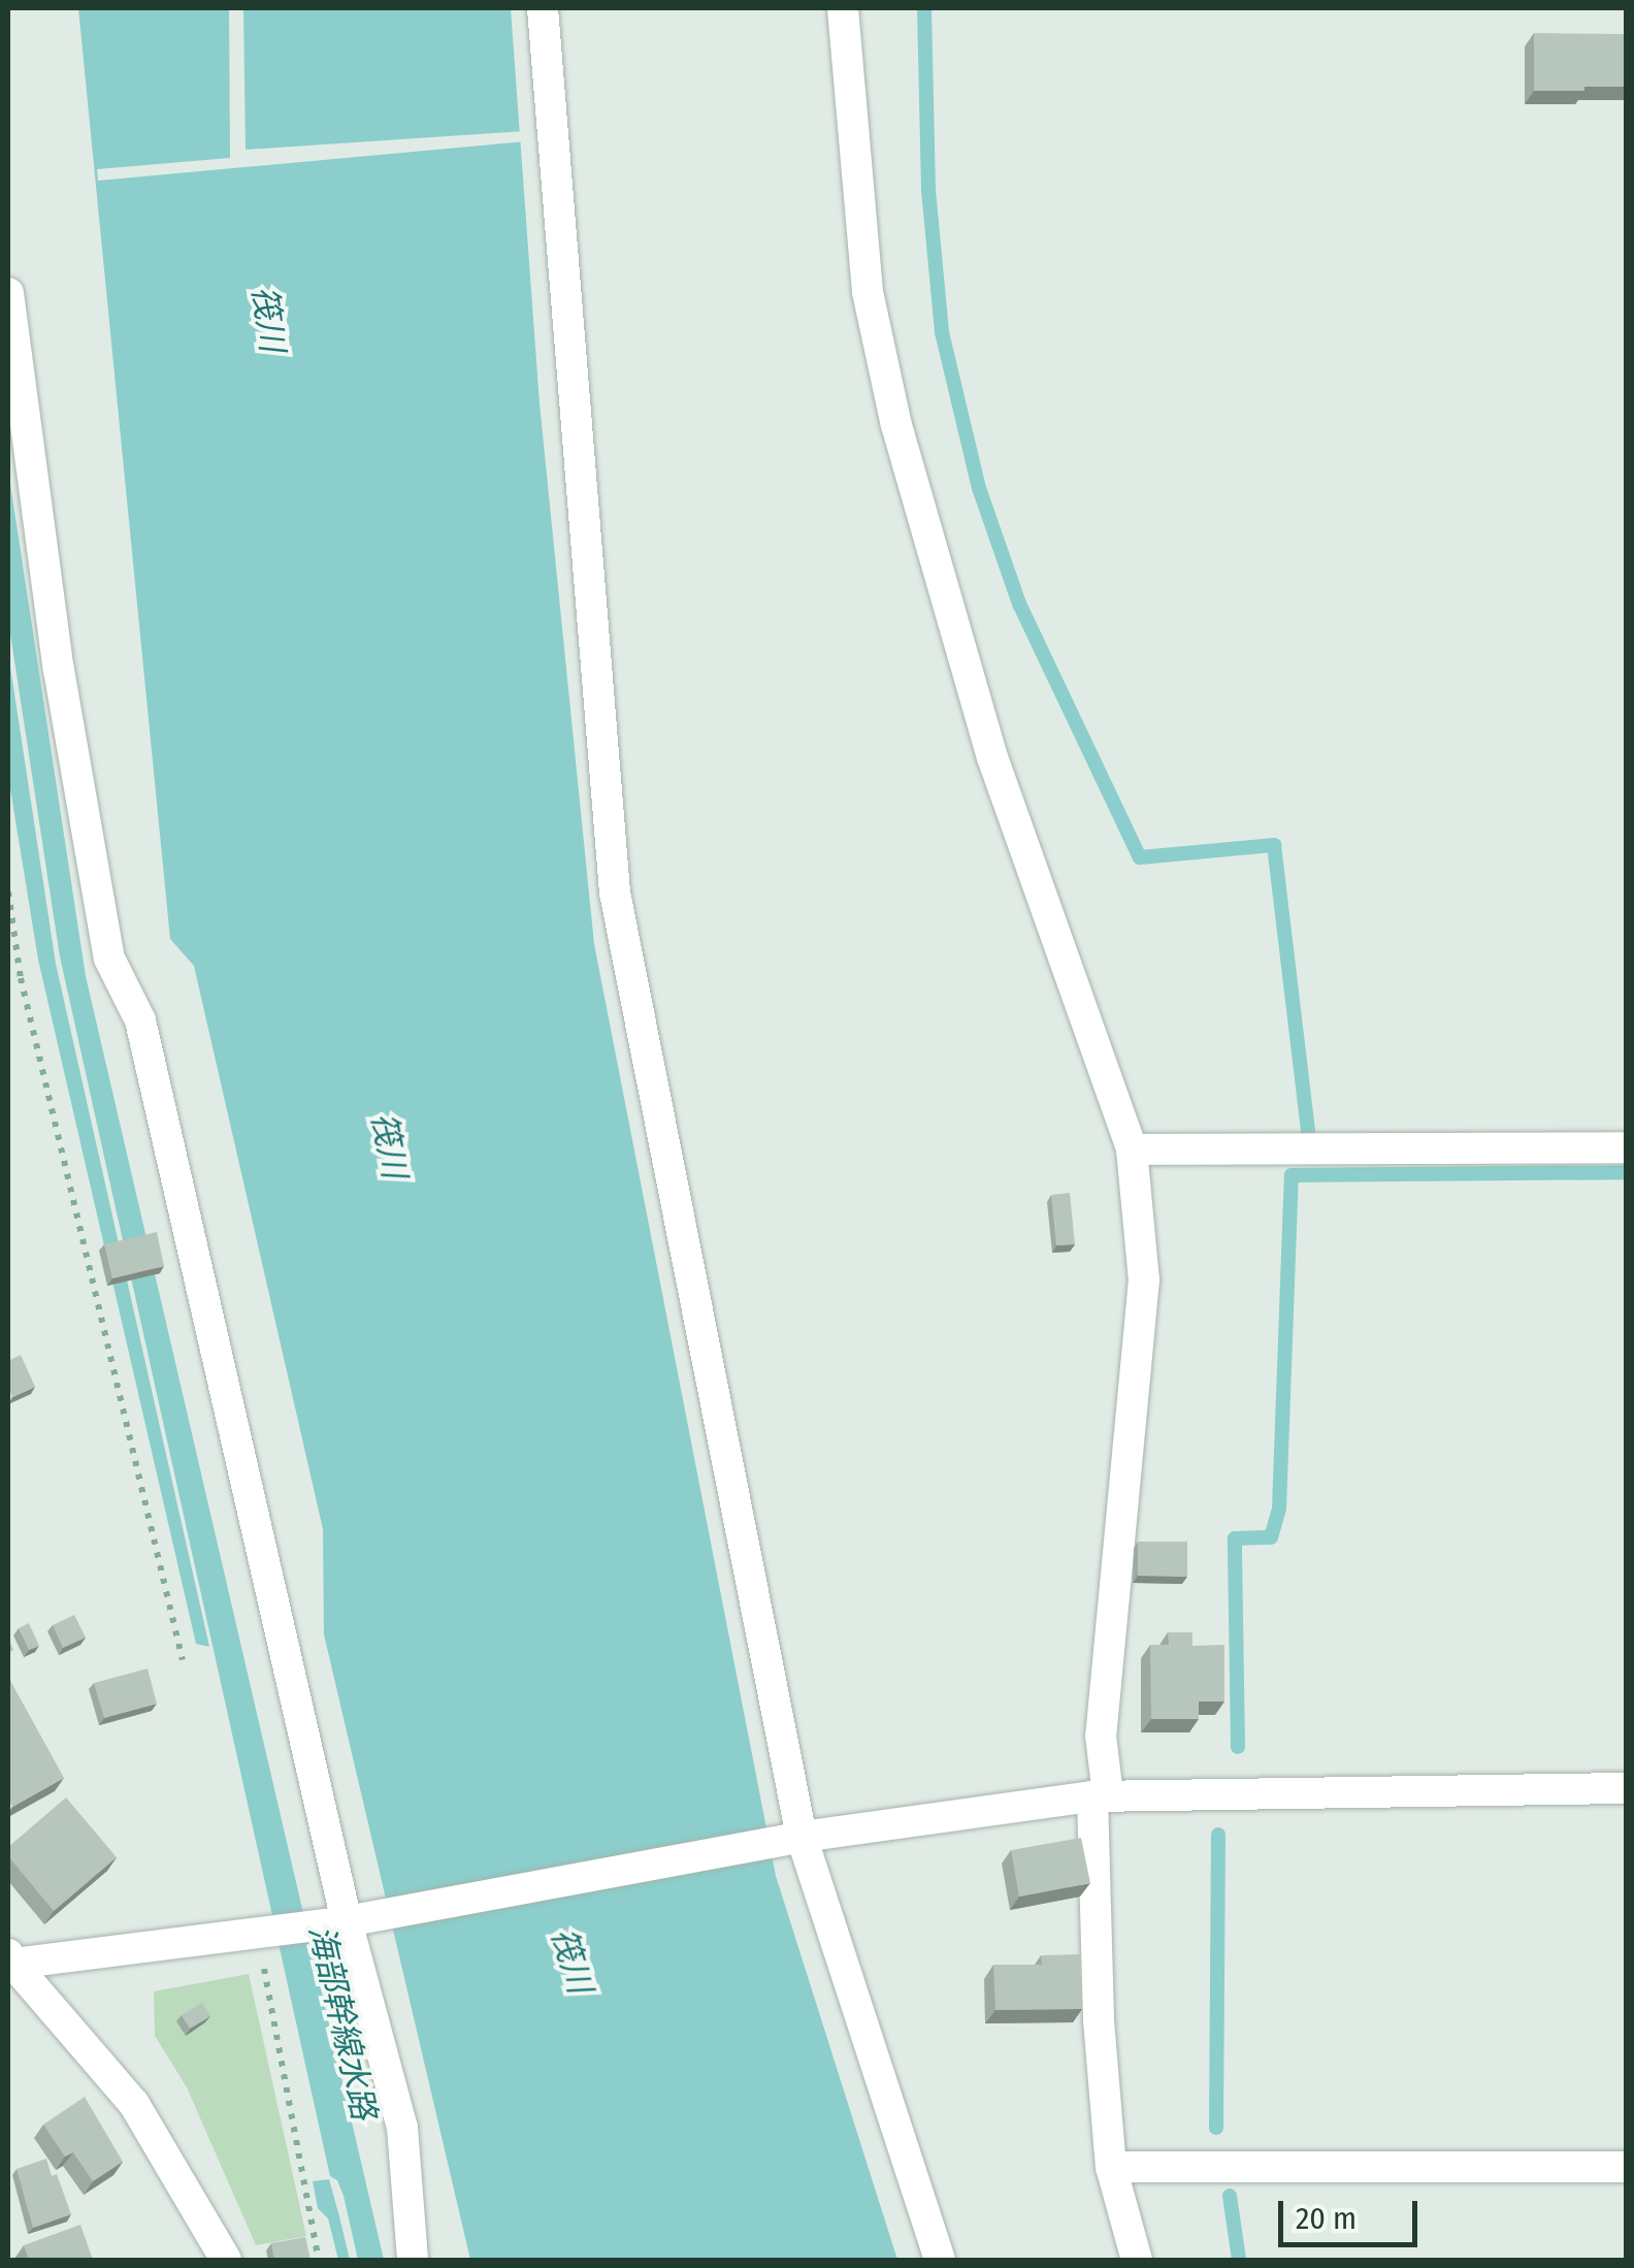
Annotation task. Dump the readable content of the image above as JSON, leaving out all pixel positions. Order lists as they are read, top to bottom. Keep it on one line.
{"water":["筏川","海部幹線水路"],"scale_bar":"20 m"}
